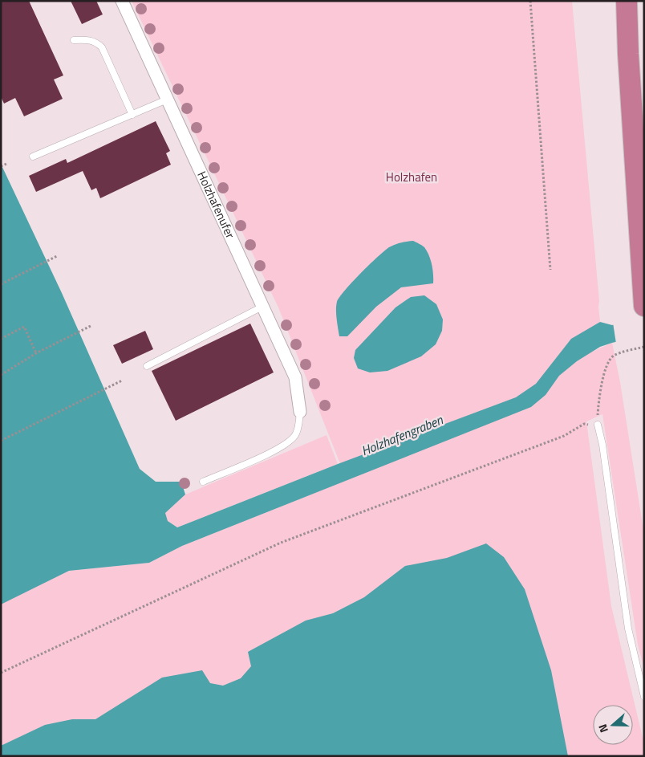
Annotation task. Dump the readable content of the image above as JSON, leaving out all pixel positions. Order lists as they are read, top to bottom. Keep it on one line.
{"streets":{"street":["Holzhafenufer"]},"water":["Holzhafengraben"],"parks":["Holzhafen"],"north":"left"}
